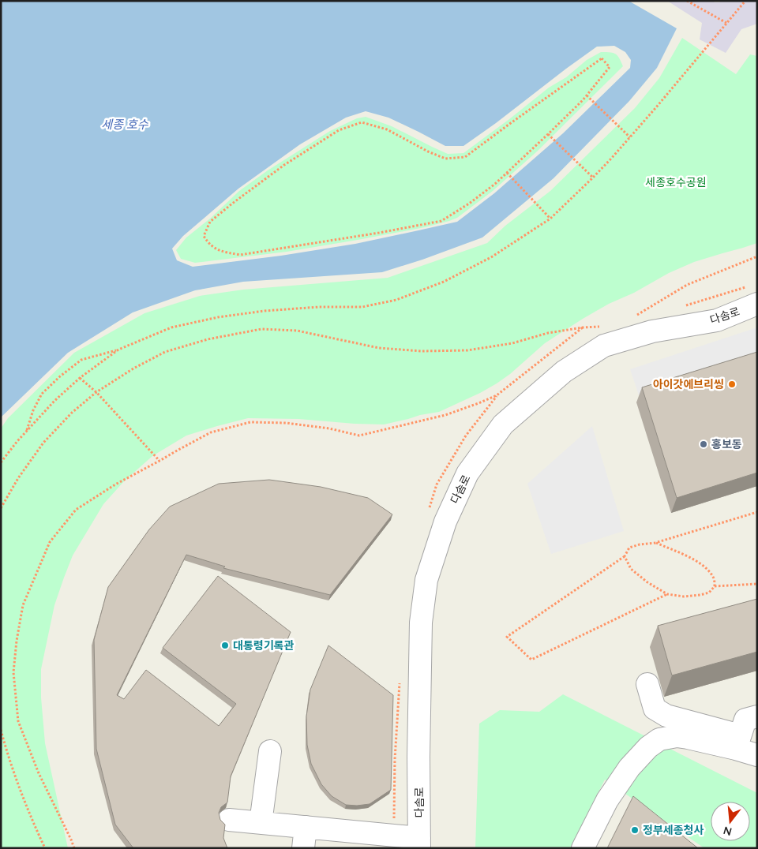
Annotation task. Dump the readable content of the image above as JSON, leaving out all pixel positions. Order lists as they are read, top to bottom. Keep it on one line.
{"streets":{"street":["다솜로"]},"water":["세종 호수"],"parks":["세종호수공원"],"places":["아이갓에브리씽","홍보동","대통령기록관","정부세종청사"],"north":"bottom"}
